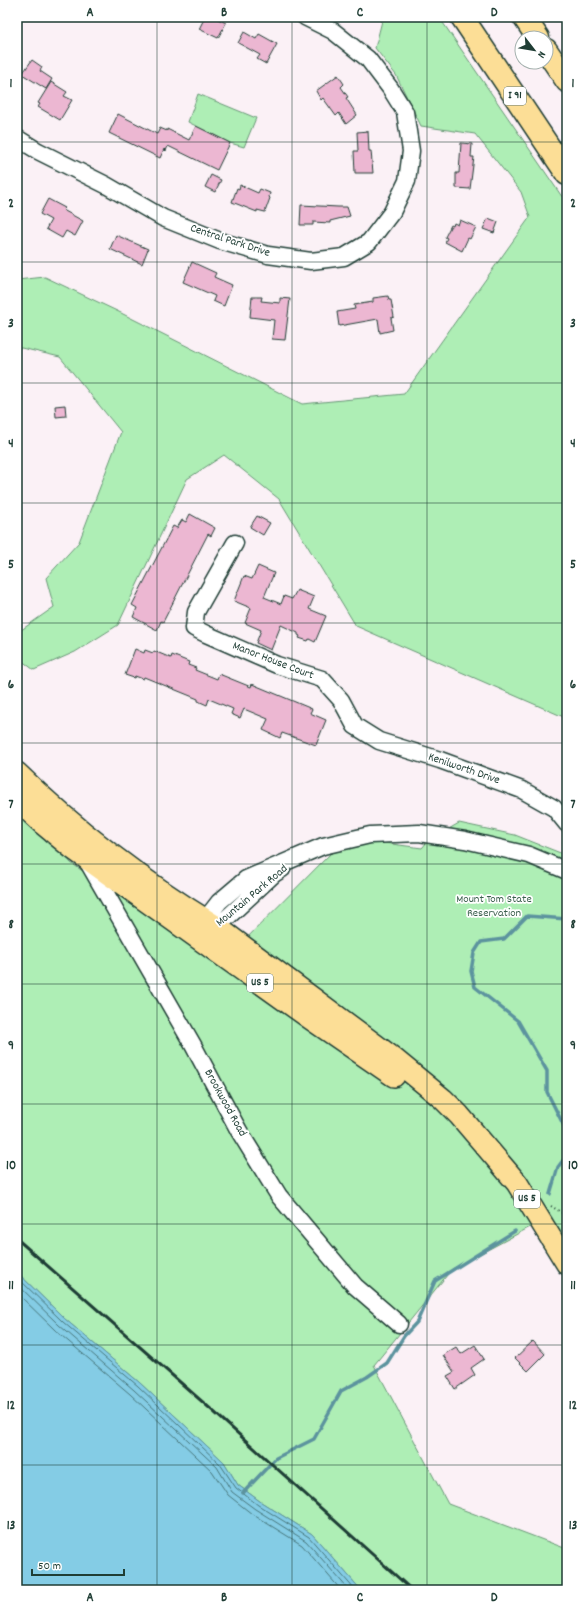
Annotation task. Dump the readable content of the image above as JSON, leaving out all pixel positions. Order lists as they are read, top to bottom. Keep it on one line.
{"streets":{"highway":["I 91"],"main road":["US 5"],"street":["Central Park Drive","Manor House Court","Kenilworth Drive","Mountain Park Road","Brookwood Road"]},"crossings":[["Manor House Court","Kenilworth Drive"],["Mountain Park Road","US 5"],["US 5","Brookwood Road"]],"parks":["Mount Tom State Reservation"],"scale_bar":"50 m","north":"bottom right","grid":{"columns":["A","B","C","D"],"rows":["1","2","3","4","5","6","7","8","9","10","11","12","13"]}}
